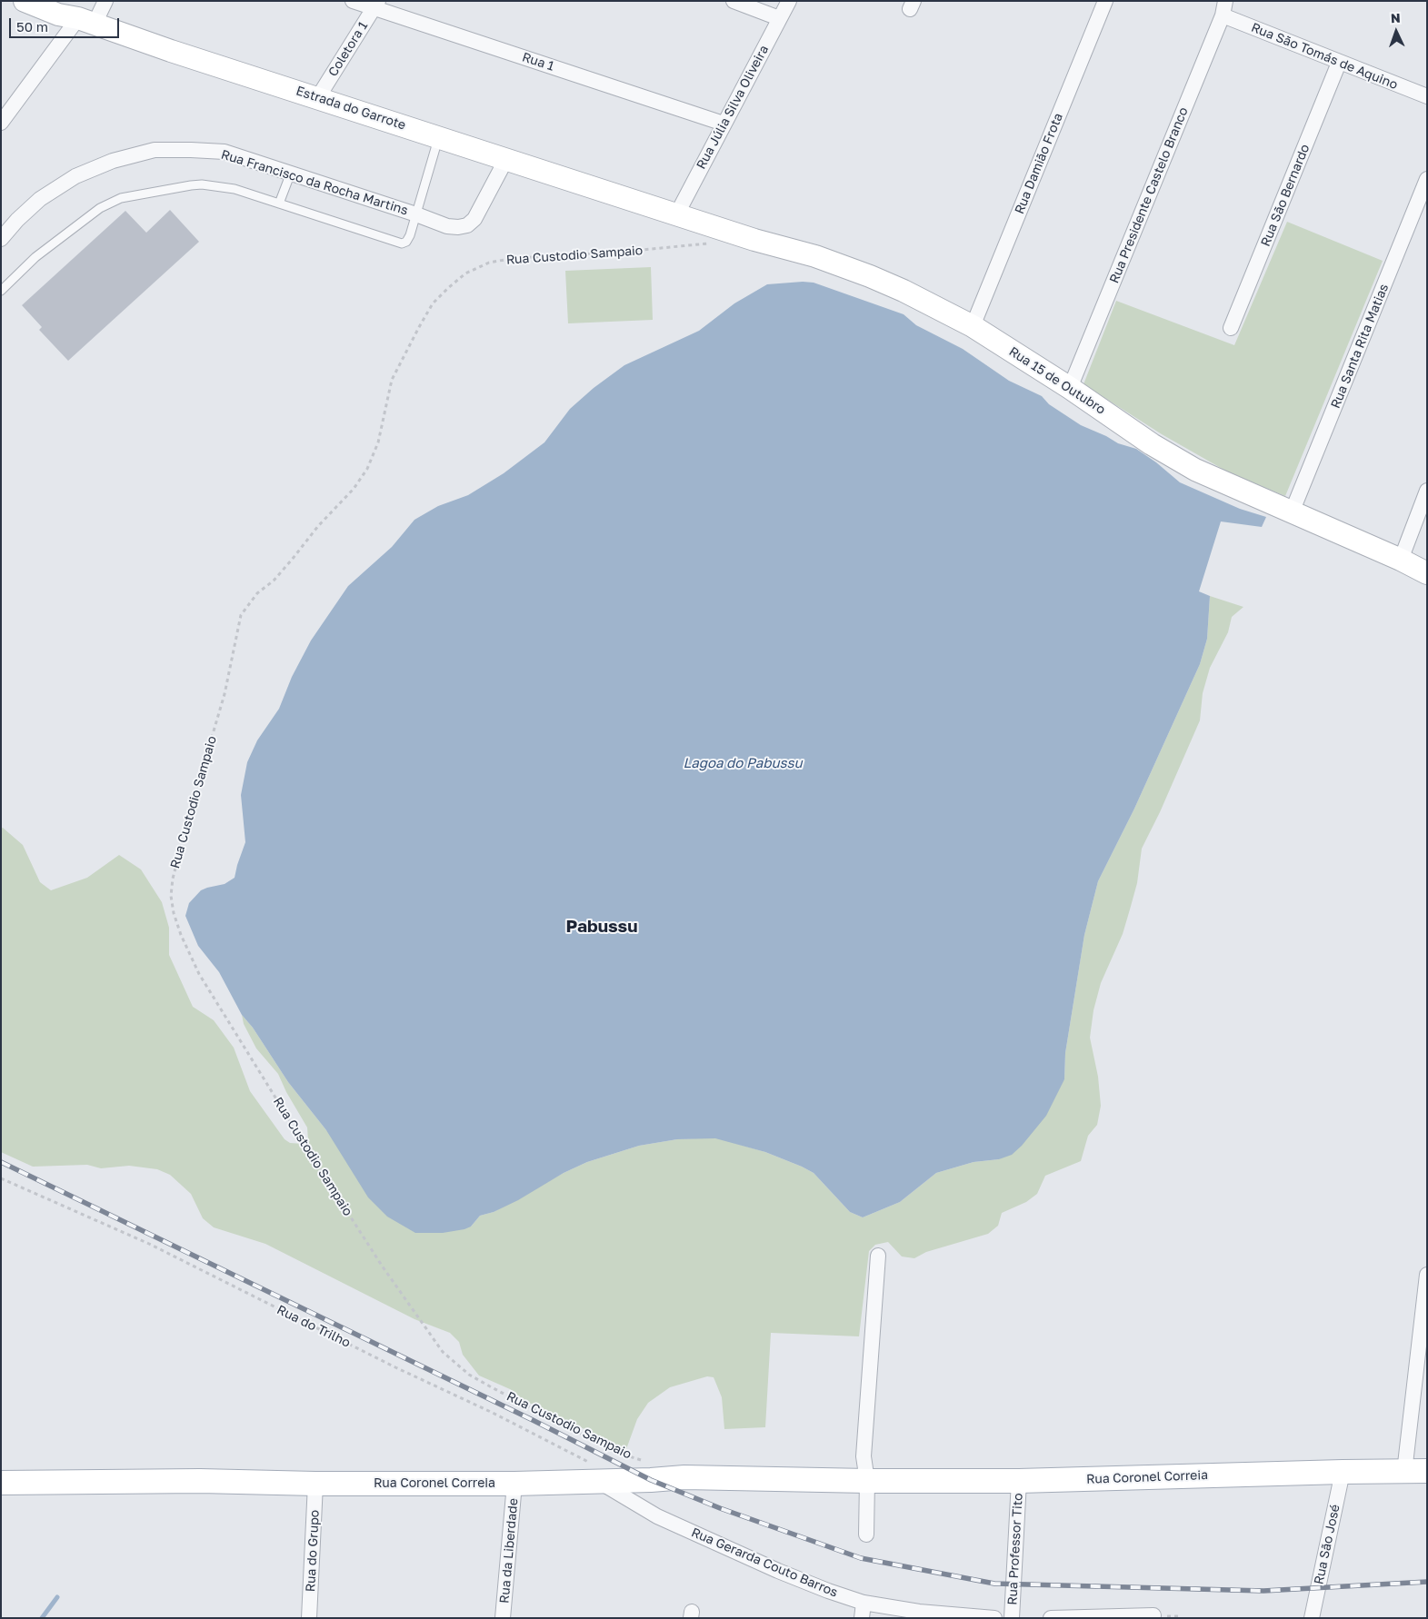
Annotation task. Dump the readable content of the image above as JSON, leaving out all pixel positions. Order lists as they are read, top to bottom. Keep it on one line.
{"streets":{"main road":["Estrada do Garrote","Rua 15 de Outubro","Rua Coronel Correia"],"street":["Coletora 1","Rua São Tomás de Aquino","Rua 1","Rua Júlia Silva Oliveira","Rua Damião Frota","Rua Francisco da Rocha Martins","Rua Presidente Castelo Branco","Rua São Bernardo","Rua Santa Rita Matias","Rua São José","Rua Professor Tito","Rua do Grupo","Rua da Liberdade","Rua Gerarda Couto Barros"],"path":["Rua Custodio Sampaio","Rua do Trilho"]},"crossings":[["Coletora 1","Rua 1"],["Coletora 1","Estrada do Garrote"],["Rua São Tomás de Aquino","Rua Presidente Castelo Branco"],["Rua São Tomás de Aquino","Rua São Bernardo"],["Rua 1","Rua Júlia Silva Oliveira"],["Rua Júlia Silva Oliveira","Estrada do Garrote"],["Rua Júlia Silva Oliveira","Rua 15 de Outubro"],["Estrada do Garrote","Rua Francisco da Rocha Martins"],["Estrada do Garrote","Rua 15 de Outubro"],["Rua Damião Frota","Rua 15 de Outubro"],["Rua Presidente Castelo Branco","Rua 15 de Outubro"],["Rua Santa Rita Matias","Rua 15 de Outubro"],["Rua do Trilho","Rua Coronel Correia"],["Rua do Trilho","Rua Gerarda Couto Barros"],["Rua Coronel Correia","Rua São José"],["Rua Coronel Correia","Rua Professor Tito"],["Rua Coronel Correia","Rua do Grupo"],["Rua Coronel Correia","Rua da Liberdade"],["Rua Coronel Correia","Rua Gerarda Couto Barros"]],"districts":["Pabussu"],"water":["Lagoa do Pabussu"],"scale_bar":"50 m","north":"top"}
